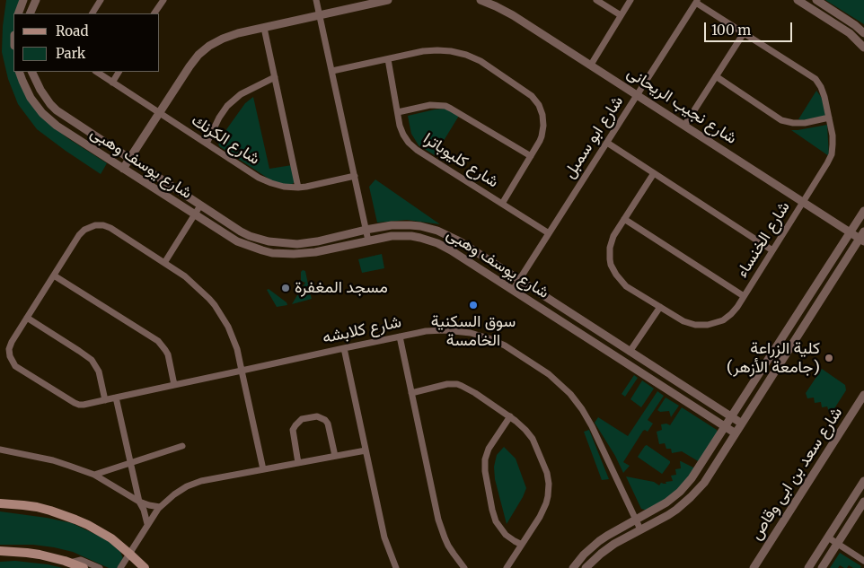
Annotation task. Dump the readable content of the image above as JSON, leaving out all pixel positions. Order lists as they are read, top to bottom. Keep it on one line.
{"streets":{"street":["شارع نجيب الريحانى","شارع ابو سمبل","شارع الكرنك","شارع كليوباترا","شارع يوسف وهبى","شارع الخنساء","شارع كلابشه","شارع سعد بن ابى وقاص"]},"crossings":[["شارع نجيب الريحانى","شارع ابو سمبل"],["شارع نجيب الريحانى","شارع الخنساء"],["شارع ابو سمبل","شارع كليوباترا"],["شارع ابو سمبل","شارع يوسف وهبى"],["شارع ابو سمبل","شارع الخنساء"]],"places":["مسجد المغفرة","سوق السكنية الخامسة","كلية الزراعة (جامعة الأزهر)"],"legend":["Road","Park"],"scale_bar":"100 m"}
